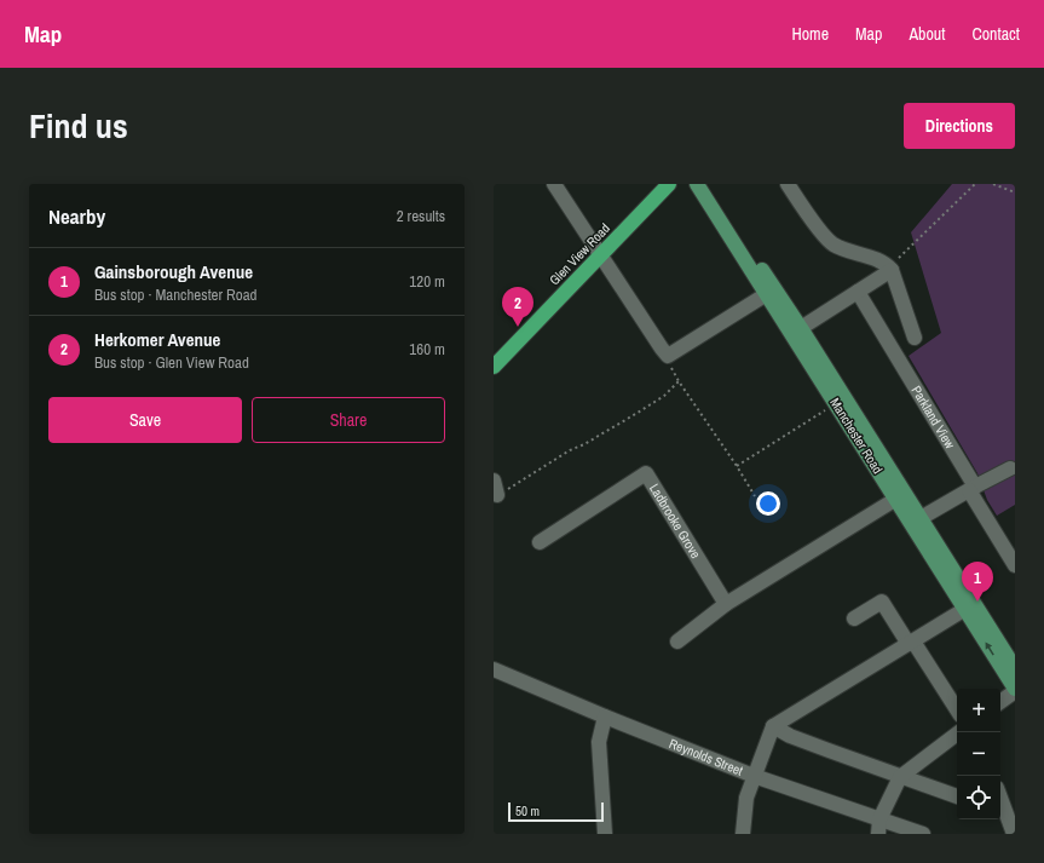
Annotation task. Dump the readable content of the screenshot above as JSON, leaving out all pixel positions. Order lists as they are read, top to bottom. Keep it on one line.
{"streets":{"highway":["Glen View Road"],"main road":["Manchester Road"],"street":["Parkland View","Ladbrooke Grove","Reynolds Street"]},"scale_bar":"50 m","page":{"header":"Map","nav":["Home","Map","About","Contact"],"title":"Find us","buttons":["Directions",["Save","Share"]],"heading":["Nearby","2 results"],"list":[{"mark":"1","name":"Gainsborough Avenue","note":"Bus stop · Manchester Road","value":"120 m"},{"mark":"2","name":"Herkomer Avenue","note":"Bus stop · Glen View Road","value":"160 m"}],"pins":["2","1"],"map_buttons":["+","−"],"scale":"50 m"}}
